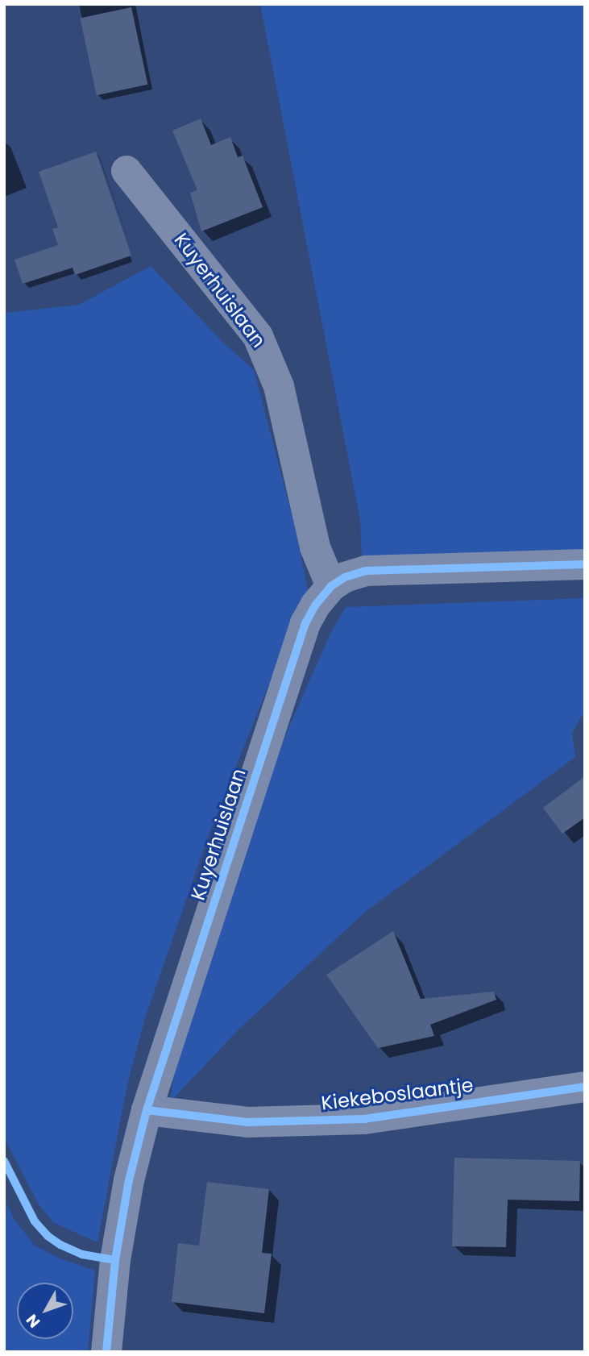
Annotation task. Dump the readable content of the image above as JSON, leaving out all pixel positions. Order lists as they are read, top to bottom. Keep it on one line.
{"streets":{"street":["Kuyerhuislaan","Kiekeboslaantje"]},"crossings":[["Kuyerhuislaan","Kiekeboslaantje"]],"north":"bottom left"}
